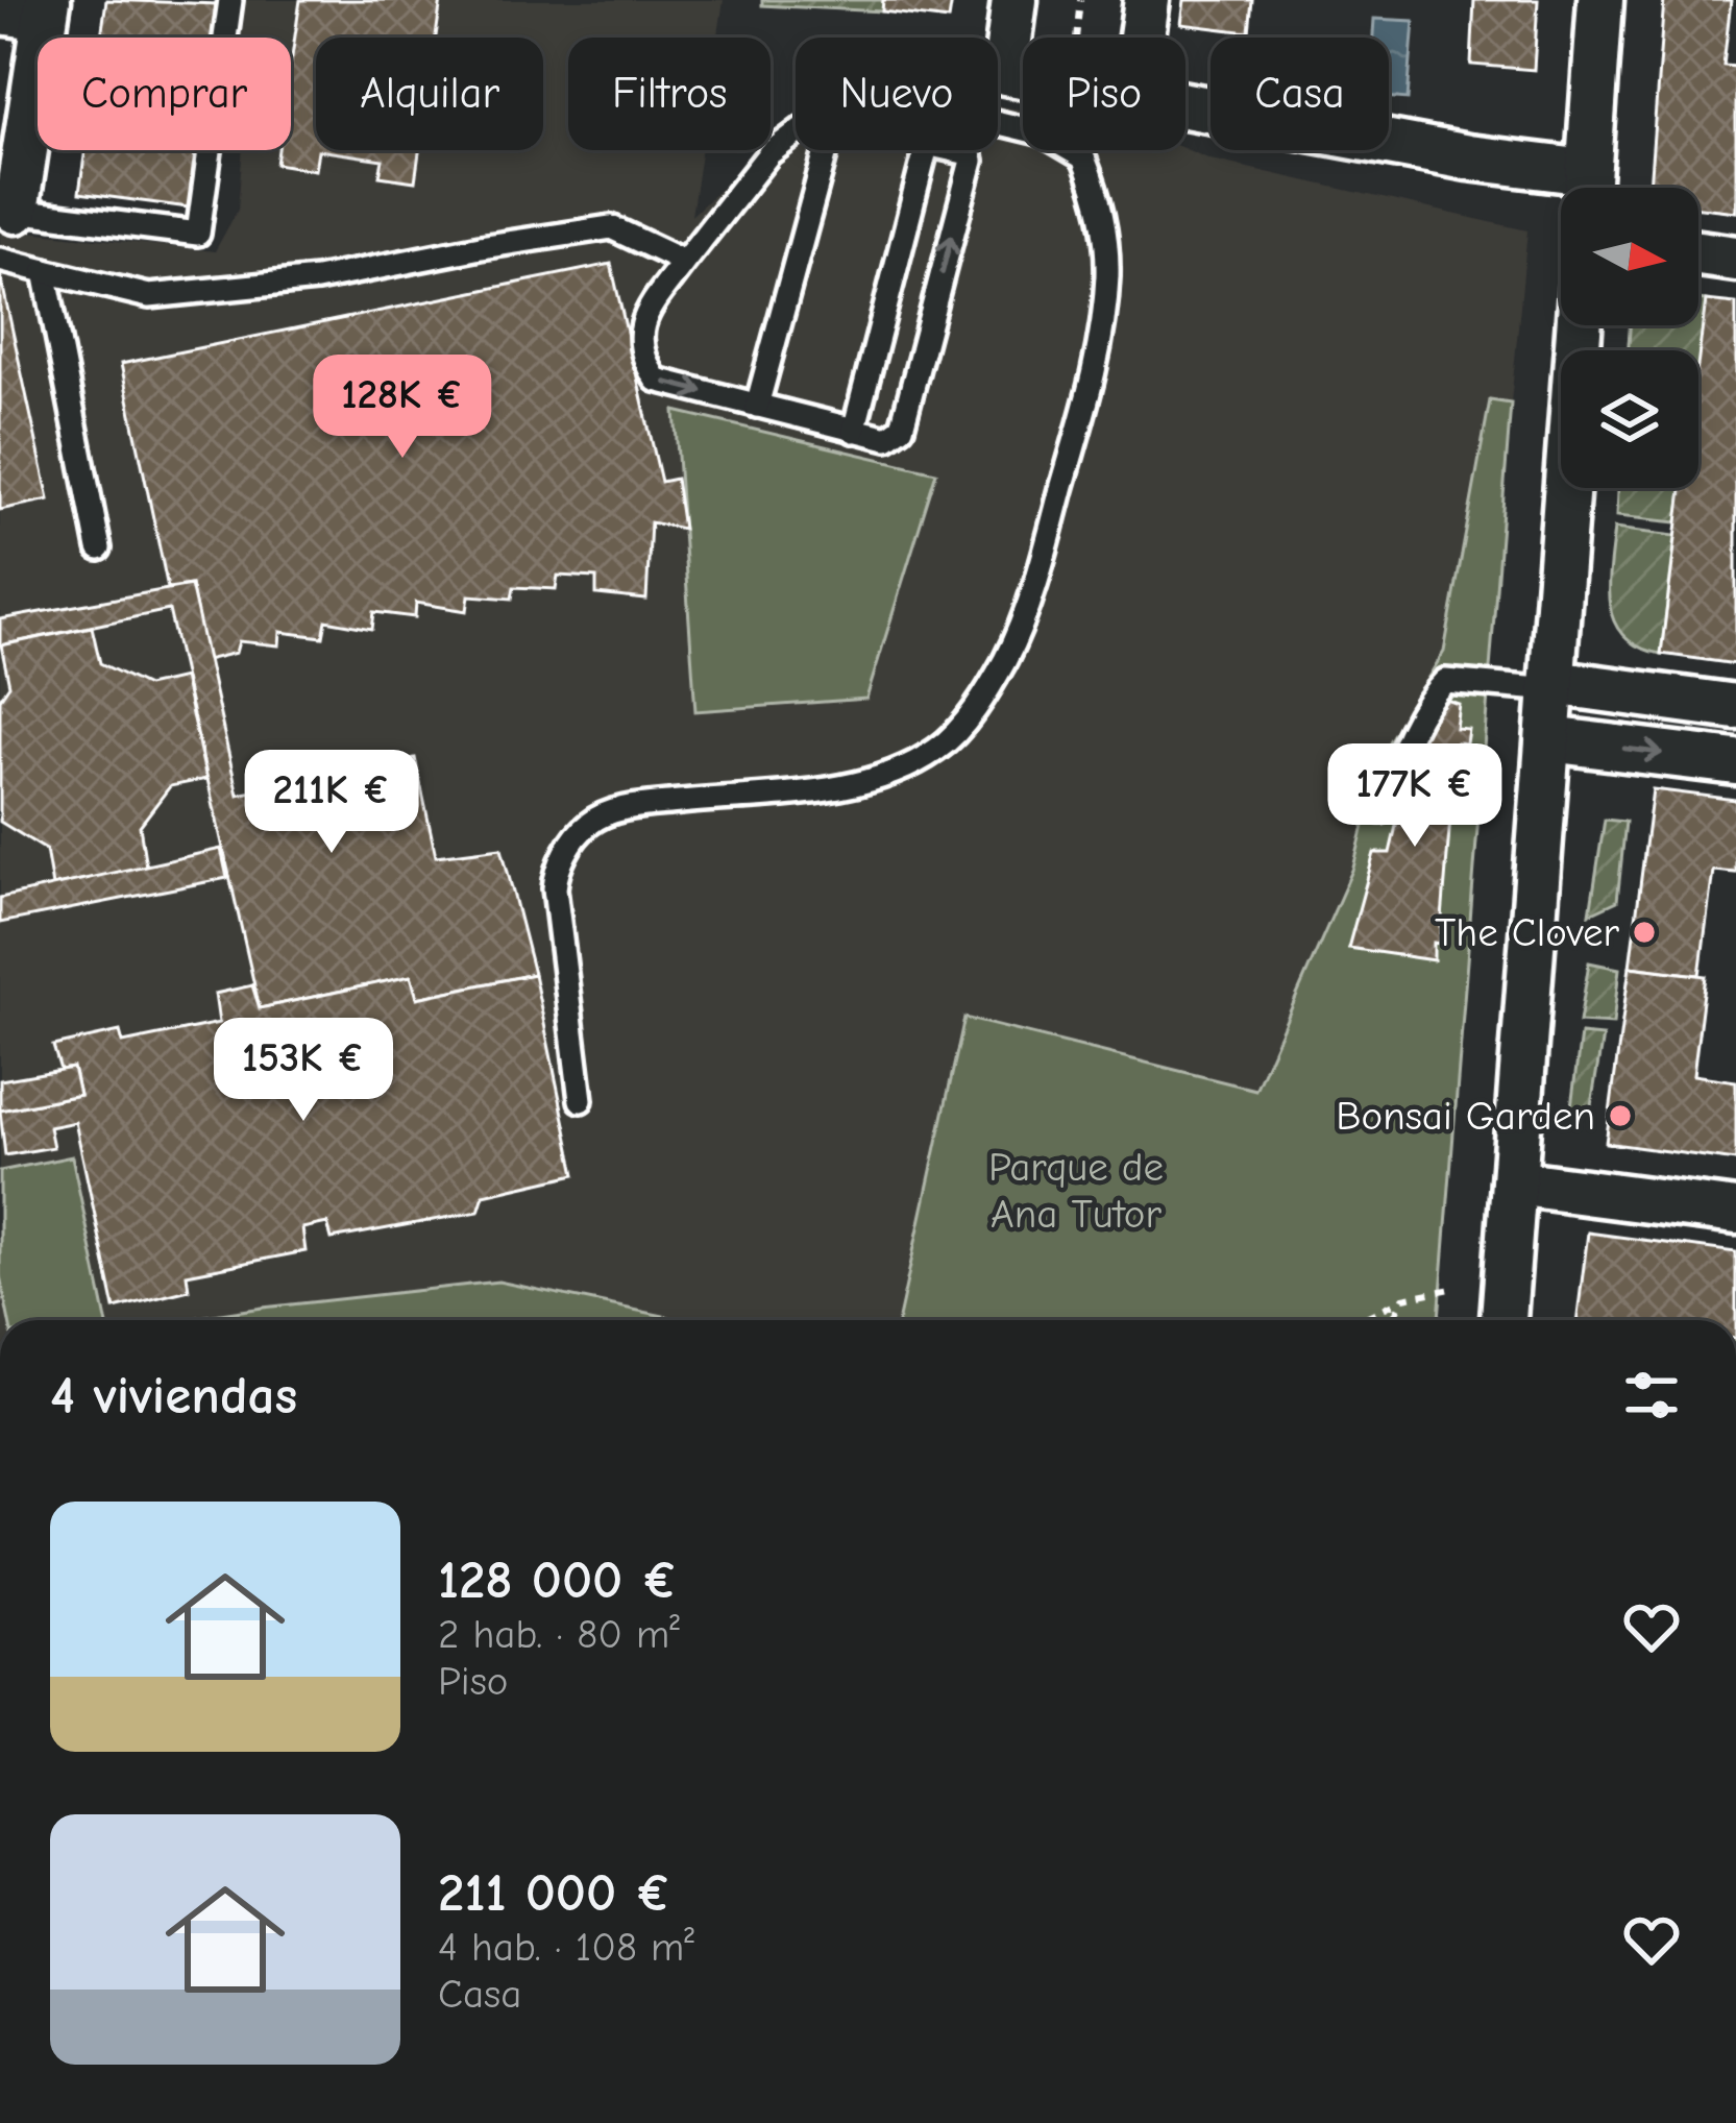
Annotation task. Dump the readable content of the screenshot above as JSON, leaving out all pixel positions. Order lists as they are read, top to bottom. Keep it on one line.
{"parks":["Parque de Ana Tutor"],"places":["The Clover","Bonsai Garden"],"north":"right","page":{"chip":["Comprar","Alquilar","Filtros","Nuevo","Piso","Casa"],"price":["128K €","177K €","211K €","153K €"],"heading":"4 viviendas","list":[{"name":"128 000 €","note":"2 hab. · 80 m² · Piso"},{"name":"211 000 €","note":"4 hab. · 108 m² · Casa"}]}}
